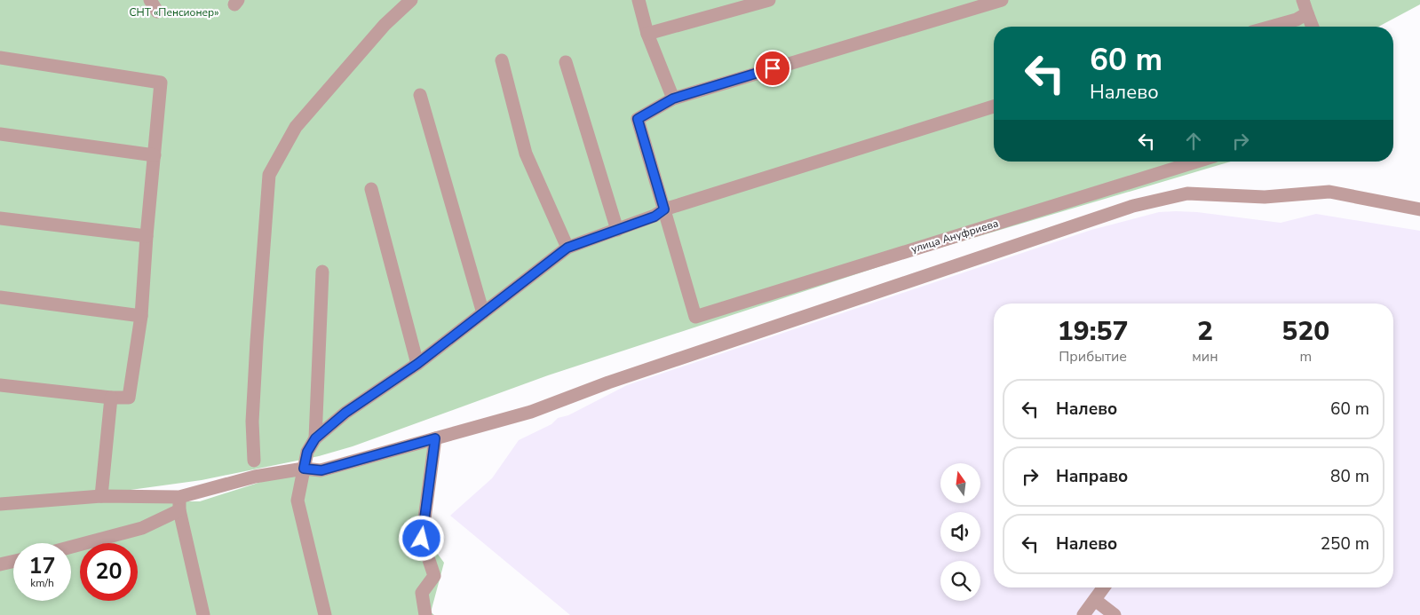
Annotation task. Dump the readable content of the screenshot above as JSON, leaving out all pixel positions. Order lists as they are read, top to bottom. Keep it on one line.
{"streets":{"street":["улица Ануфриева"]},"parks":["СНТ «Пенсионер»"],"north":"top","page":{"turn":["60 m","Налево"],"eta":["19:57","Прибытие","2","мин","520","m"],"list":[{"name":"Налево","value":"60 m"},{"name":"Направо","value":"80 m"},{"name":"Налево","value":"250 m"}],"speed":"17 km/h","limit":"20"}}
